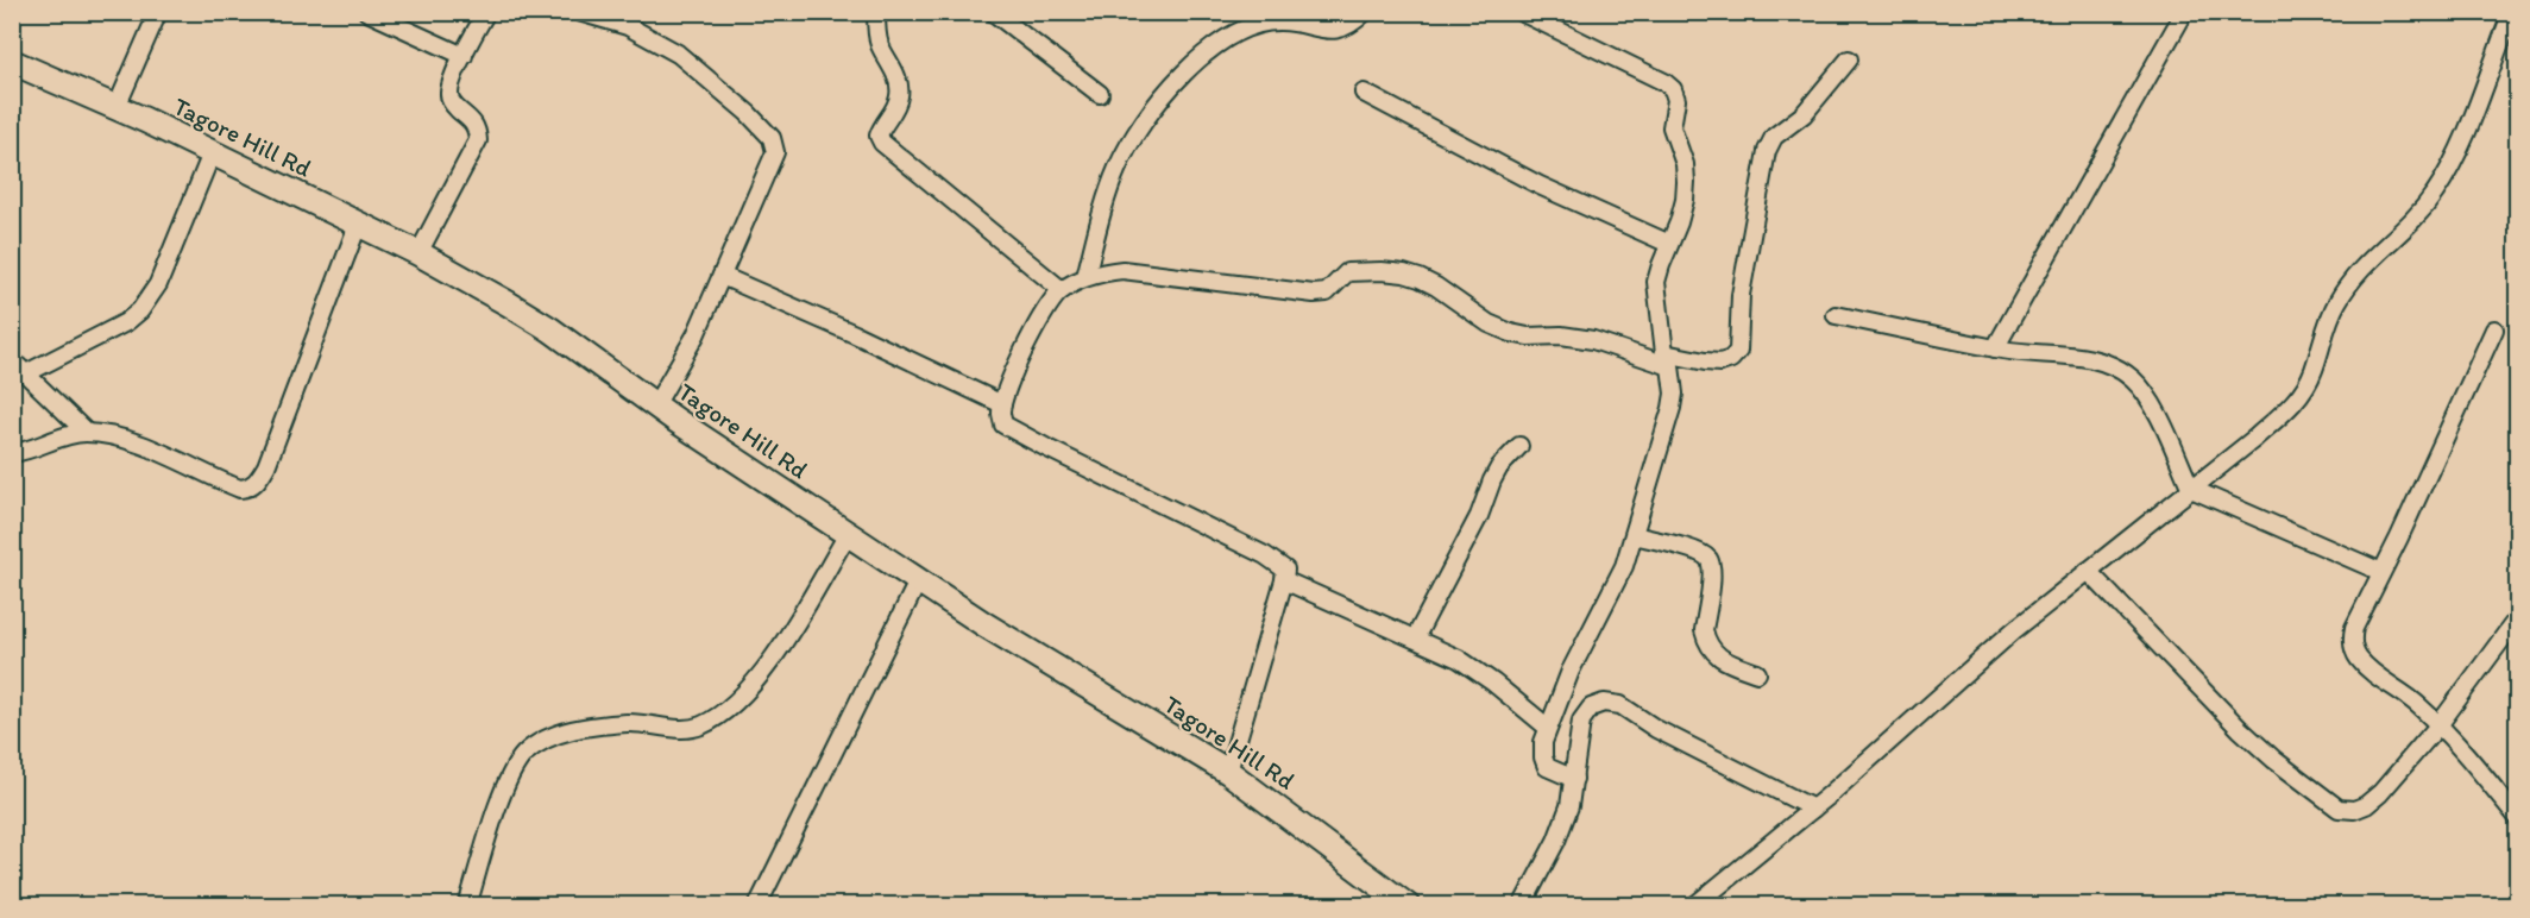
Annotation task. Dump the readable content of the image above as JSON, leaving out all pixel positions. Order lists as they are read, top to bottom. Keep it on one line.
{"streets":{"main road":["Tagore Hill Rd"]}}
